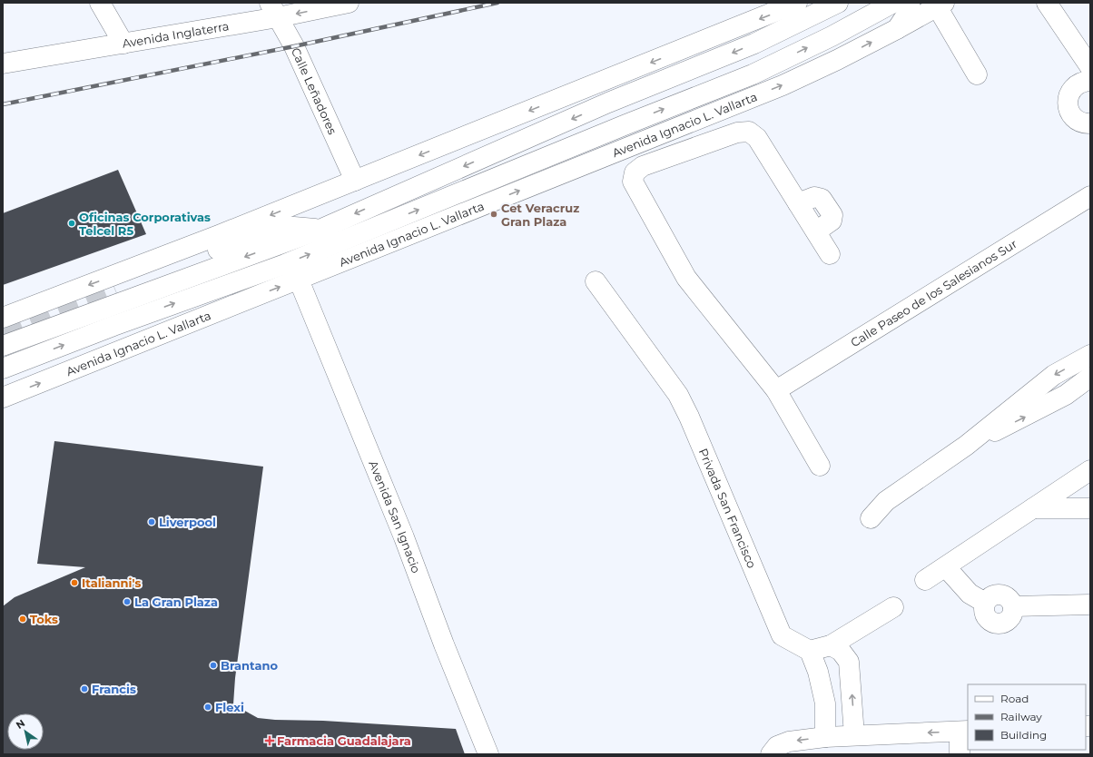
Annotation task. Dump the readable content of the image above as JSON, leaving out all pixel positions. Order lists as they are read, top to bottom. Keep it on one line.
{"streets":{"street":["Avenida Inglaterra","Calle Leñadores","Avenida Ignacio L. Vallarta","Calle Paseo de los Salesianos Sur","Privada San Francisco","Avenida San Ignacio"]},"crossings":[["Avenida Inglaterra","Calle Leñadores"],["Avenida Ignacio L. Vallarta","Avenida San Ignacio"]],"places":{"other":["Cet Veracruz Gran Plaza","Oficinas Corporativas Telcel R5","Liverpool","Italianni's","La Gran Plaza","Toks","Brantano","Francis","Flexi"],"health":["Farmacia Guadalajara"]},"legend":["Road","Railway","Building"],"north":"top left"}
